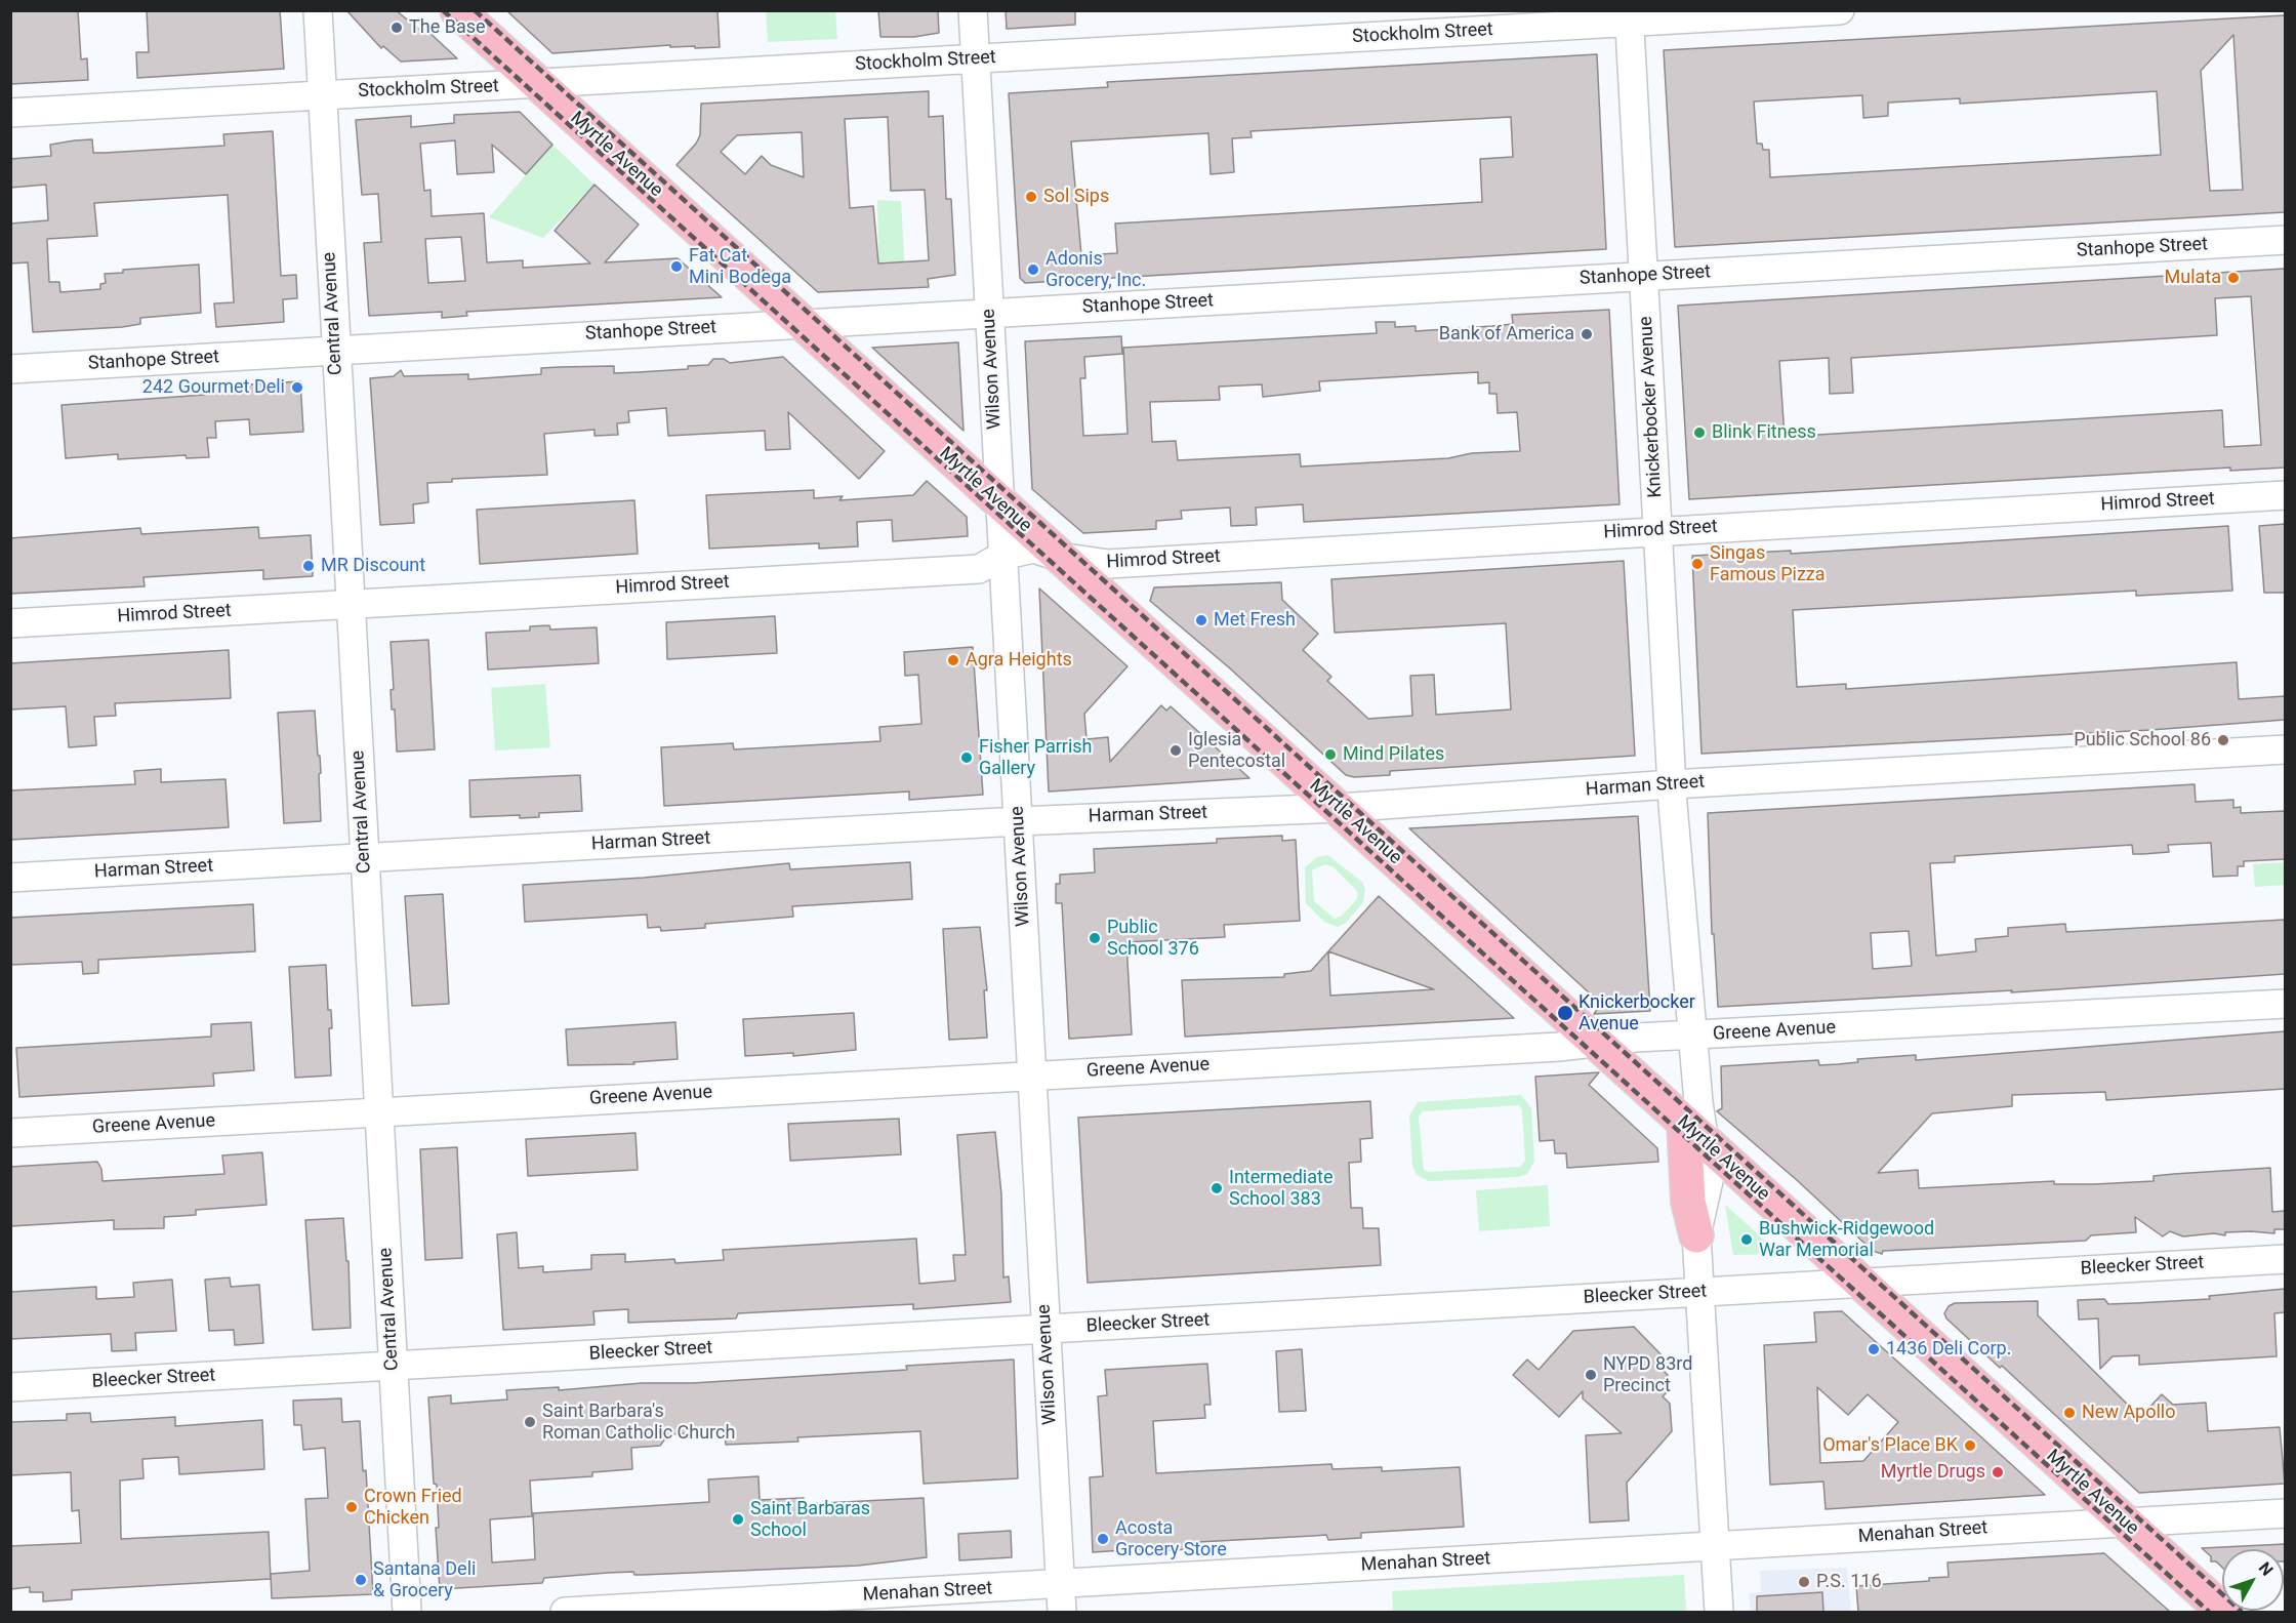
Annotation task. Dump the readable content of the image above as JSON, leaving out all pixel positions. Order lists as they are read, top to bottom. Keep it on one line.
{"streets":{"main road":["Myrtle Avenue"],"street":["Stockholm Street","Stanhope Street","Central Avenue","Wilson Avenue","Knickerbocker Avenue","Himrod Street","Harman Street","Greene Avenue","Bleecker Street","Menahan Street"]},"crossings":[["Stockholm Street","Myrtle Avenue"],["Stockholm Street","Central Avenue"],["Stockholm Street","Wilson Avenue"],["Stockholm Street","Knickerbocker Avenue"],["Myrtle Avenue","Stanhope Street"],["Myrtle Avenue","Wilson Avenue"],["Myrtle Avenue","Knickerbocker Avenue"],["Myrtle Avenue","Himrod Street"],["Myrtle Avenue","Harman Street"],["Myrtle Avenue","Greene Avenue"],["Myrtle Avenue","Bleecker Street"],["Myrtle Avenue","Menahan Street"],["Stanhope Street","Central Avenue"],["Stanhope Street","Wilson Avenue"],["Stanhope Street","Knickerbocker Avenue"],["Central Avenue","Himrod Street"],["Central Avenue","Harman Street"],["Central Avenue","Greene Avenue"],["Central Avenue","Bleecker Street"],["Wilson Avenue","Himrod Street"],["Wilson Avenue","Harman Street"],["Wilson Avenue","Greene Avenue"],["Wilson Avenue","Bleecker Street"],["Wilson Avenue","Menahan Street"],["Knickerbocker Avenue","Himrod Street"],["Knickerbocker Avenue","Harman Street"],["Knickerbocker Avenue","Greene Avenue"]],"places":["The Base","Sol Sips","Fat Cat Mini Bodega","Adonis Grocery, Inc.","Mulata","Bank of America","242 Gourmet Deli","Blink Fitness","Singas Famous Pizza","MR Discount","Met Fresh","Agra Heights","Public School 86","Iglesia Pentecostal","Mind Pilates","Fisher Parrish Gallery","Public School 376","Knickerbocker Avenue","Intermediate School 383","Bushwick-Ridgewood War Memorial","1436 Deli Corp.","NYPD 83rd Precinct","New Apollo","Saint Barbara's Roman Catholic Church","Omar's Place BK","Myrtle Drugs","Crown Fried Chicken","Saint Barbaras School","Acosta Grocery Store","Santana Deli & Grocery","P.S. 116"],"north":"top right"}
